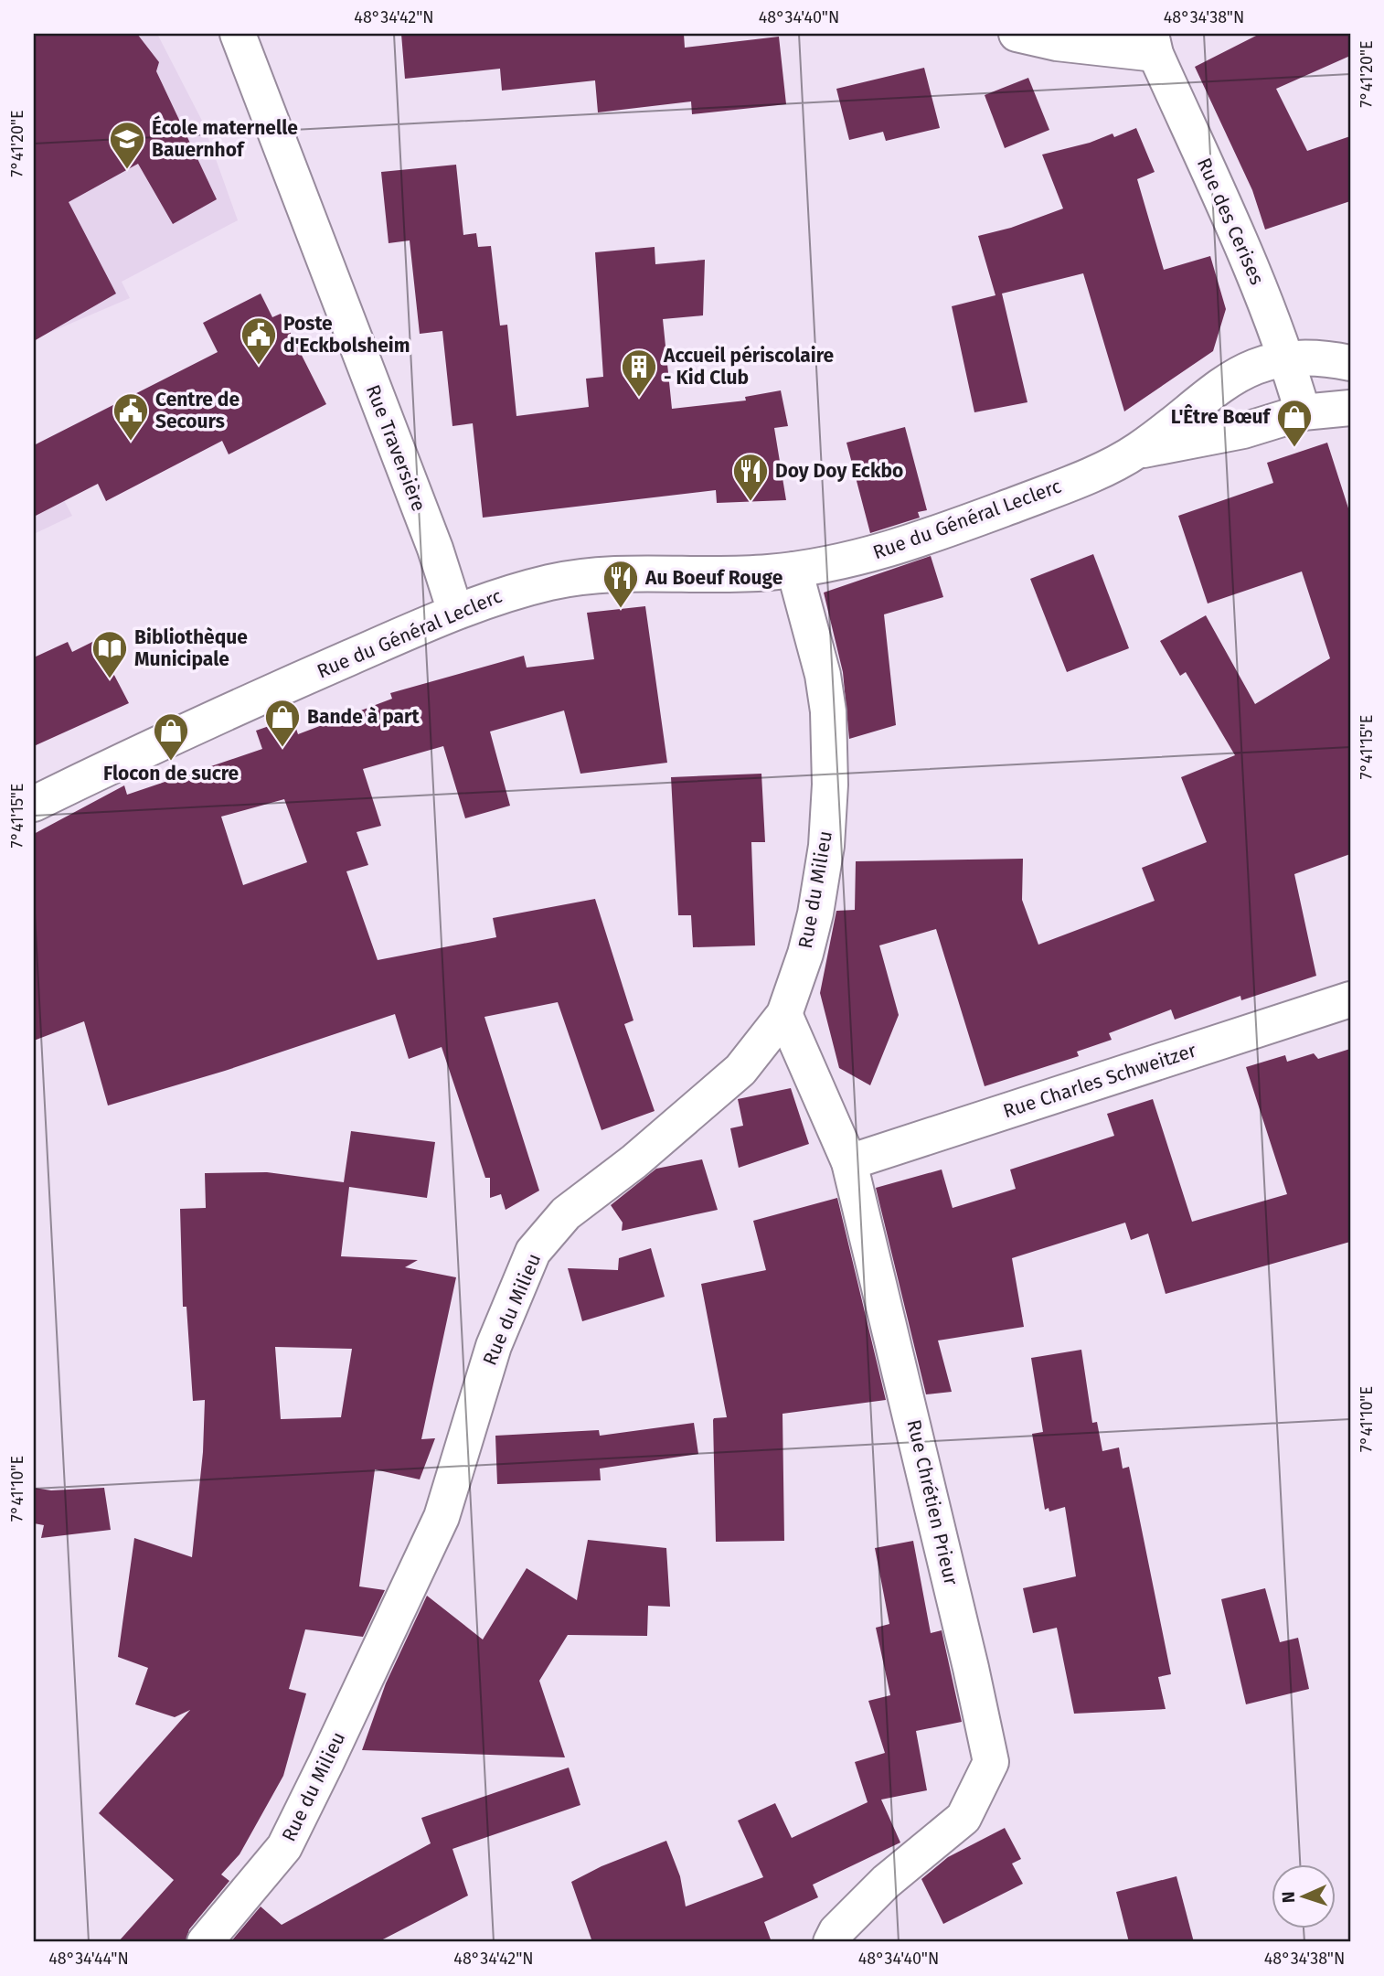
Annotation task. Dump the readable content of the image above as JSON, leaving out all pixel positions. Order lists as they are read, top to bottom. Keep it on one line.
{"streets":{"street":["Rue des Cerises","Rue Traversière","Rue du Général Leclerc","Rue du Milieu","Rue Charles Schweitzer","Rue Chrétien Prieur"]},"crossings":[["Rue des Cerises","Rue du Général Leclerc"],["Rue Traversière","Rue du Général Leclerc"],["Rue du Général Leclerc","Rue du Milieu"],["Rue du Milieu","Rue Chrétien Prieur"],["Rue Charles Schweitzer","Rue Chrétien Prieur"]],"places":{"school or university":["École maternelle Bauernhof"],"public building":["Poste d'Eckbolsheim","Centre de Secours"],"building":["Accueil périscolaire - Kid Club"],"shop":["L'Être Bœuf","Bande à part","Flocon de sucre"],"restaurant":["Doy Doy Eckbo","Au Boeuf Rouge"],"library":["Bibliothèque Municipale"]},"north":"left","coordinates":["48°34'42\"N","48°34'40\"N","48°34'38\"N","7°41'20\"E","7°41'15\"E","7°41'10\"E","48°34'44\"N"]}
